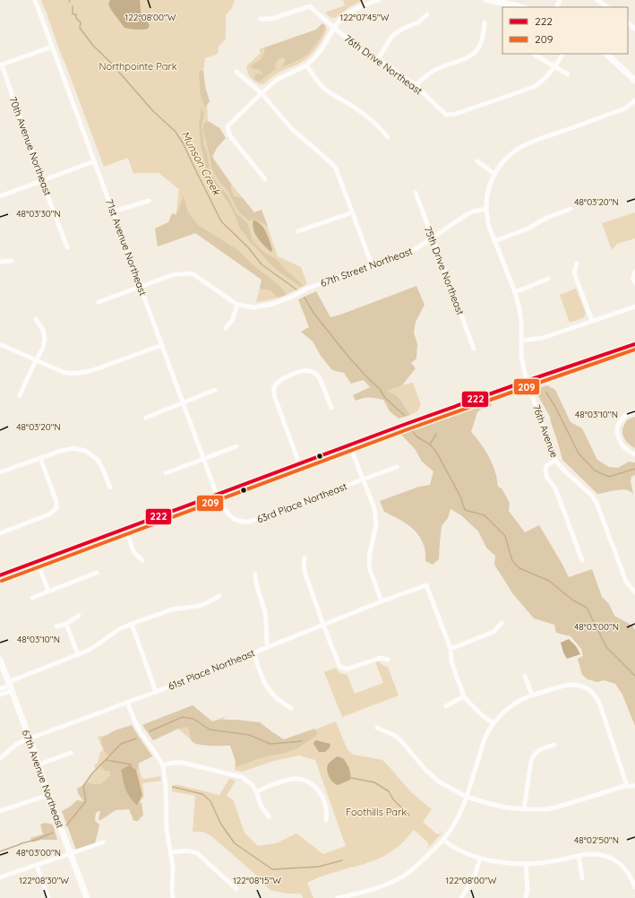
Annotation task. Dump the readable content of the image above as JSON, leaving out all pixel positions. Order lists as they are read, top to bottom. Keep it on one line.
{"streets":{"main road":["67th Avenue Northeast"],"street":["76th Drive Northeast","70th Avenue Northeast","71st Avenue Northeast","67th Street Northeast","75th Drive Northeast","76th Avenue","63rd Place Northeast","61st Place Northeast"]},"crossings":[["71st Avenue Northeast","67th Street Northeast"],["71st Avenue Northeast","63rd Place Northeast"],["67th Street Northeast","75th Drive Northeast"],["67th Street Northeast","76th Avenue"],["61st Place Northeast","67th Avenue Northeast"]],"water":["Munson Creek"],"parks":["Northpointe Park","Foothills Park"],"lines":["transit line 222","transit line 209"],"legend":["222","209"],"coordinates":["122°08'00\"W","122°07'45\"W","48°03'20\"N","48°03'30\"N","48°03'10\"N","48°03'00\"N","48°02'50\"N","122°08'30\"W","122°08'15\"W"]}
